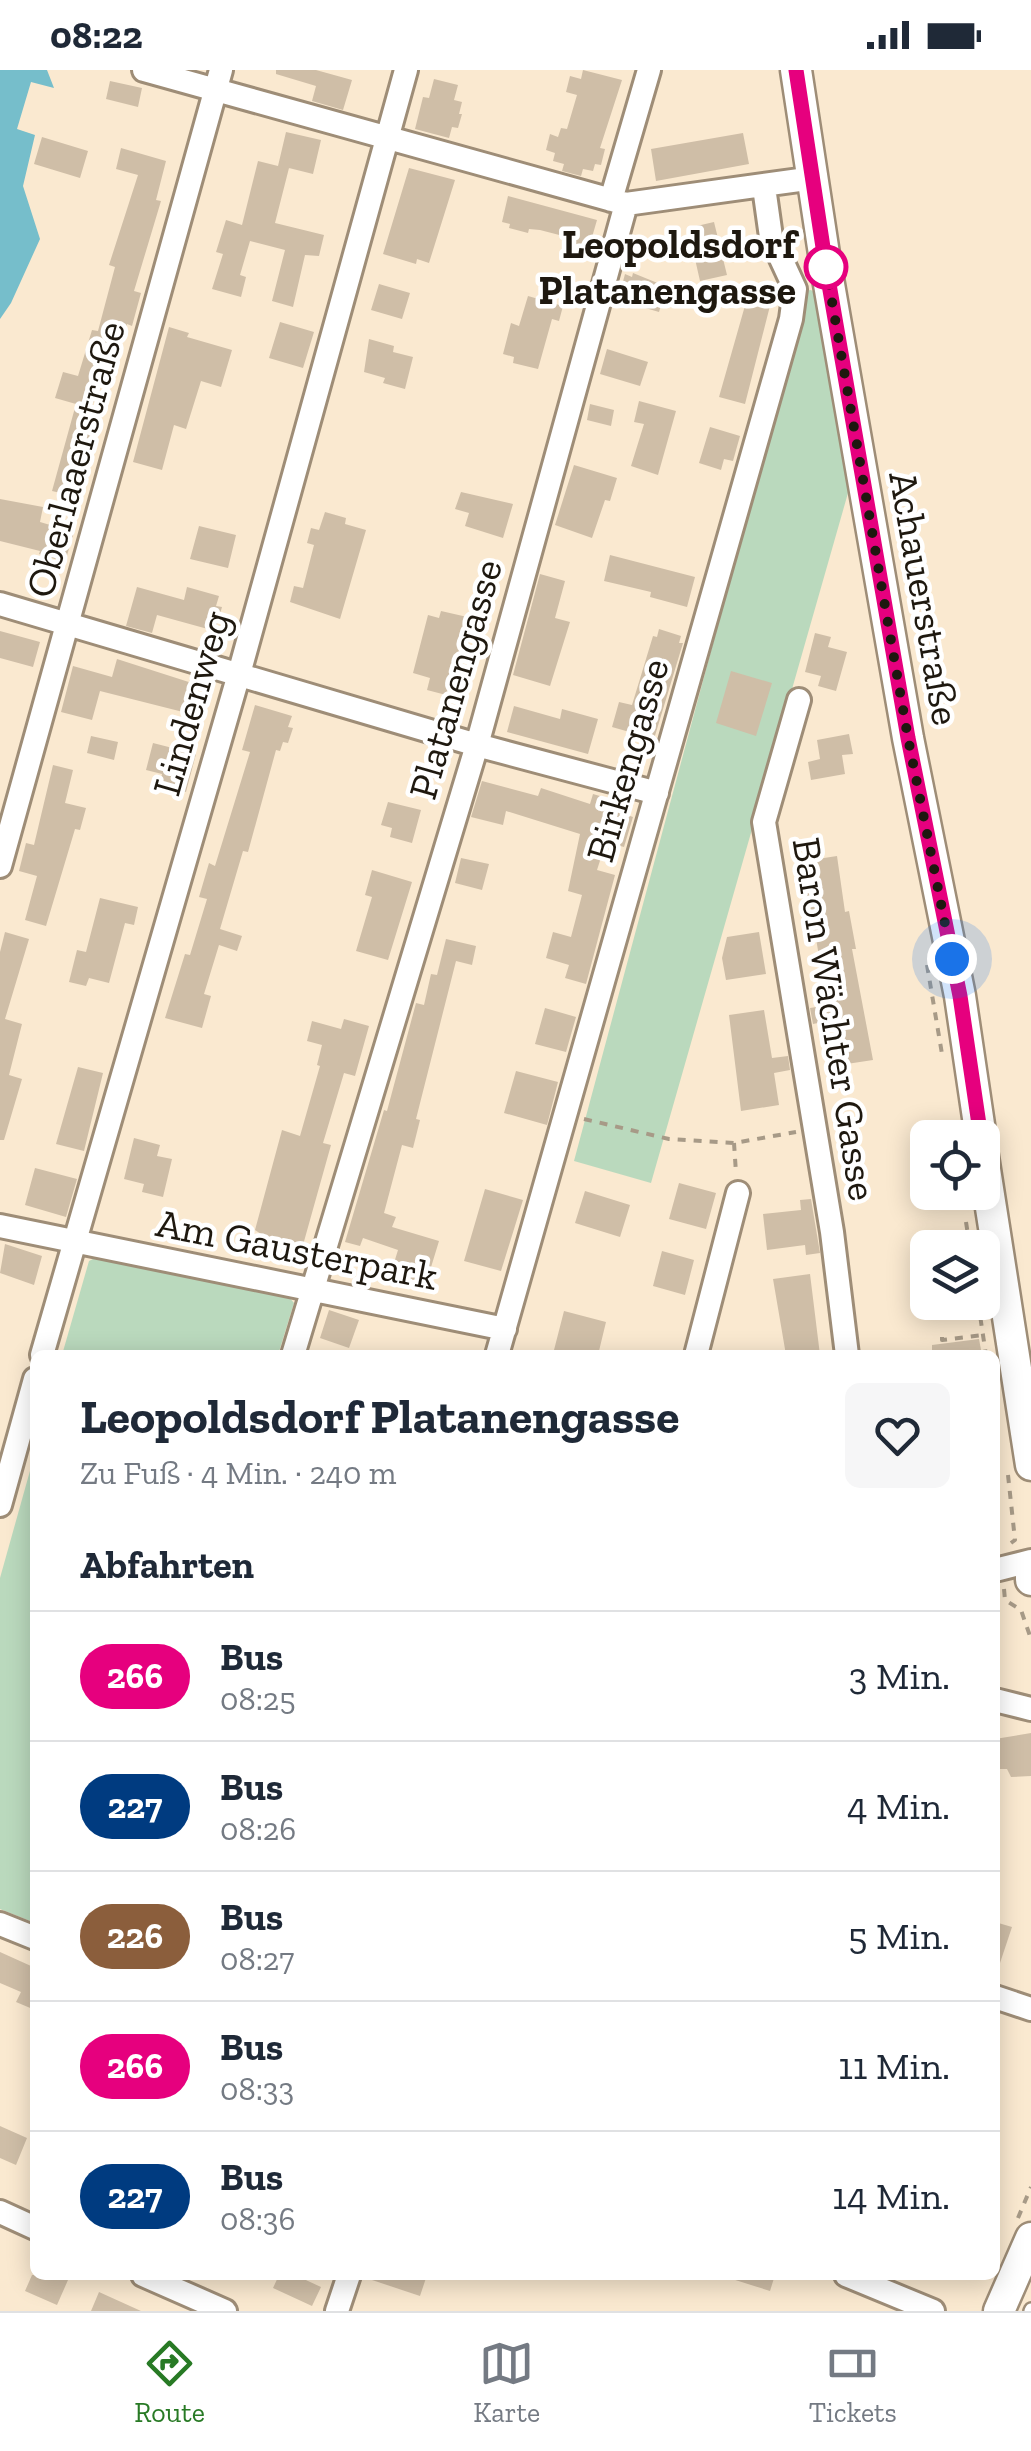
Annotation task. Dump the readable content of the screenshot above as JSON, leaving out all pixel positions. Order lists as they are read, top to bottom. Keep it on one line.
{"streets":{"street":["Oberlaaerstraße","Achauerstraße","Platanengasse","Lindenweg","Birkengasse","Baron Wächter Gasse","Am Gausterpark"]},"crossings":[["Platanengasse","Am Gausterpark"],["Lindenweg","Am Gausterpark"],["Birkengasse","Am Gausterpark"]],"places":["Leopoldsdorf Platanengasse"],"lines":["bus line 266"],"page":{"status":"08:22","heading":[["Leopoldsdorf Platanengasse","Zu Fuß · 4 Min. · 240 m"],"Abfahrten"],"list":[{"mark":"266","name":"Bus","note":"08:25","value":"3 Min."},{"mark":"227","name":"Bus","note":"08:26","value":"4 Min."},{"mark":"226","name":"Bus","note":"08:27","value":"5 Min."},{"mark":"266","name":"Bus","note":"08:33","value":"11 Min."},{"mark":"227","name":"Bus","note":"08:36","value":"14 Min."}],"tabs":["Route","Karte","Tickets"]}}
